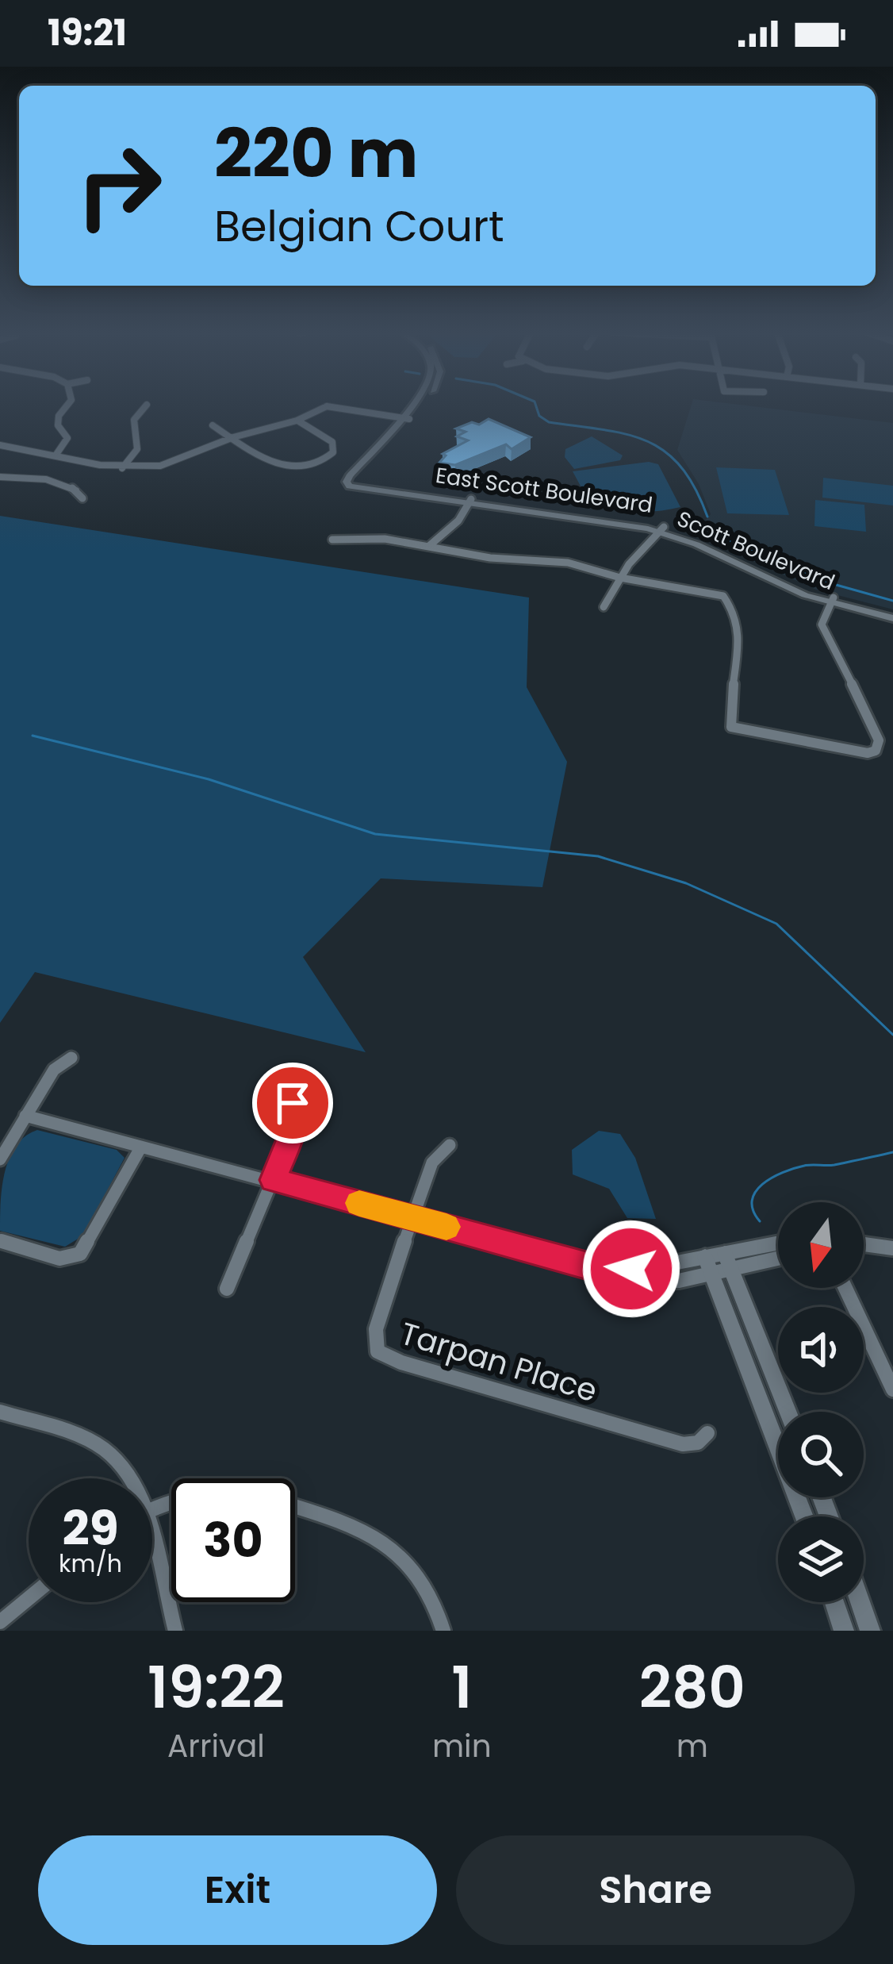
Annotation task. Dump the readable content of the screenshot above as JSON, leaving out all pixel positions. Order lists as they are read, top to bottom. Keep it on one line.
{"streets":{"street":["East Scott Boulevard","Scott Boulevard","Tarpan Place"]},"crossings":[["East Scott Boulevard","Scott Boulevard"]],"north":"bottom","page":{"status":"19:21","turn":["220 m","Belgian Court"],"speed":"29 km/h","limit":"30","eta":["19:22","Arrival","1","min","280","m"],"buttons":["Exit","Share"]}}
